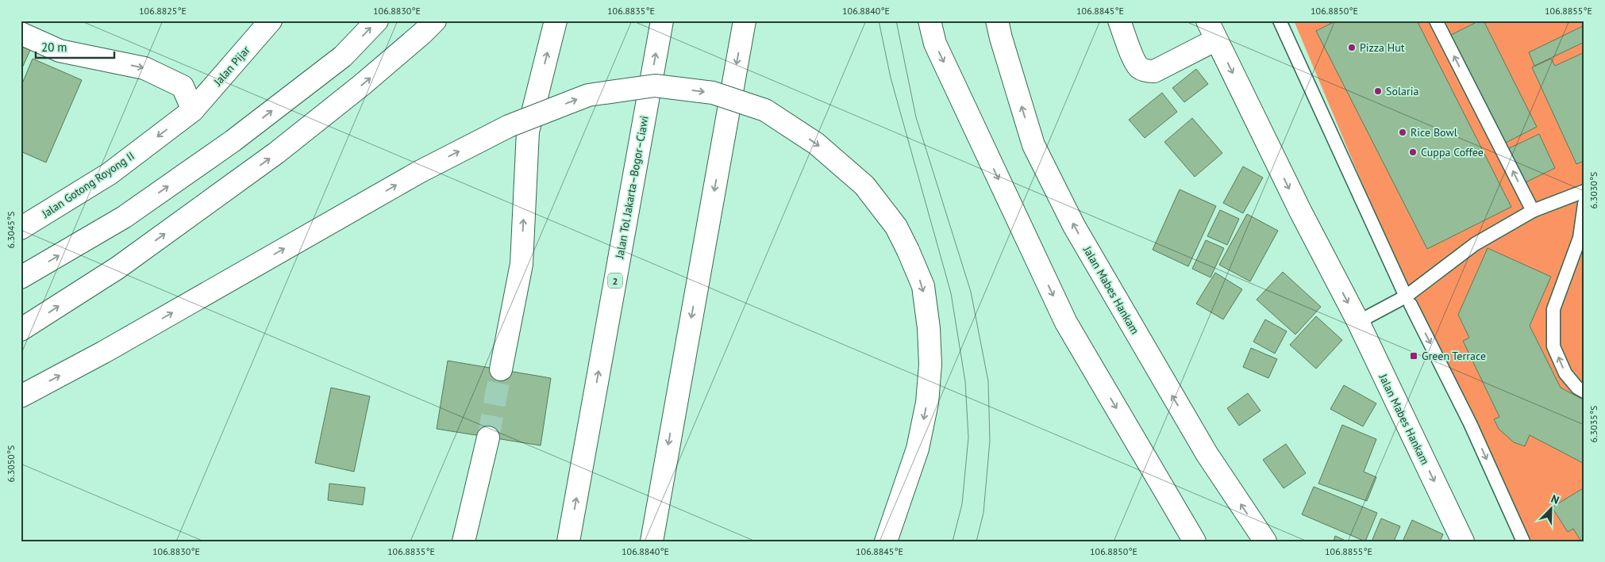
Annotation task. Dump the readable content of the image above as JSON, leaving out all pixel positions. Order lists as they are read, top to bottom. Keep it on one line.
{"streets":{"main road":["Jalan Pijar","Jalan Gotong Royong II","Jalan Tol Jakarta–Bogor–Ciawi","2","Jalan Mabes Hankam"]},"crossings":[["Jalan Pijar","Jalan Gotong Royong II"]],"places":{"other":["Pizza Hut","Solaria","Rice Bowl","Cuppa Coffee"],"transit":["Green Terrace"]},"scale_bar":"20 m","north":"top right","coordinates":["106.8825°E","106.8830°E","106.8835°E","106.8840°E","106.8845°E","106.8850°E","106.8855°E","6.3030°S","6.3045°S","6.3035°S","6.3050°S"]}
